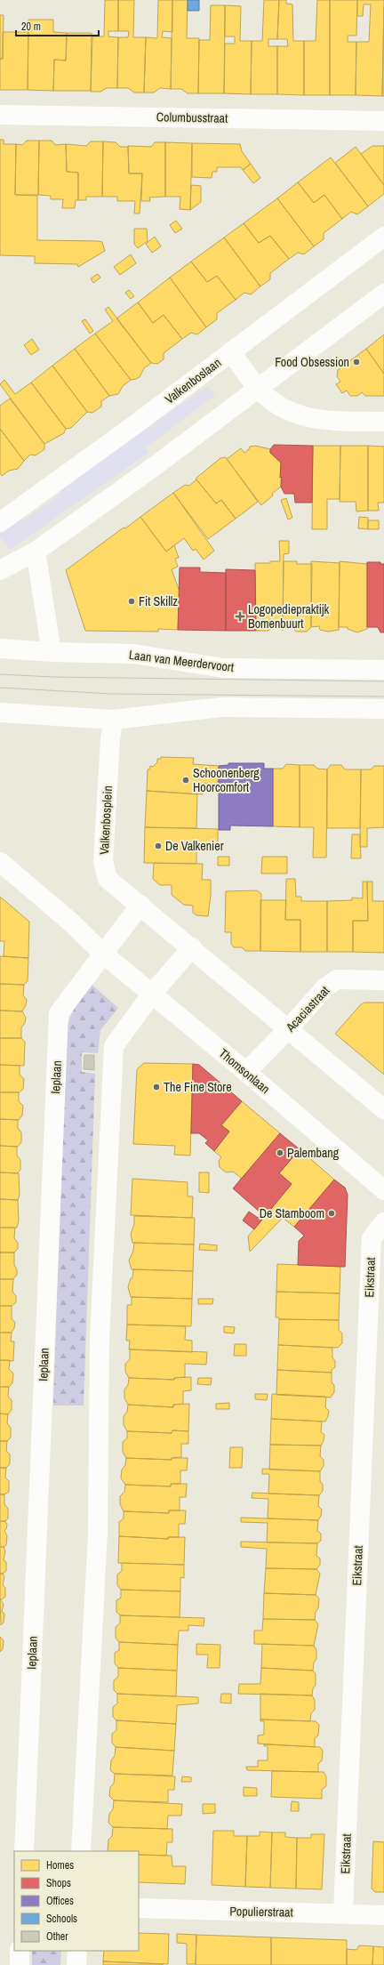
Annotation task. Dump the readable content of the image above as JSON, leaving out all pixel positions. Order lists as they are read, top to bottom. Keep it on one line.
{"streets":{"street":["Columbusstraat","Valkenboslaan","Laan van Meerdervoort","Valkenbosplein","Acaciastraat","Thomsonlaan","Ieplaan","Eikstraat","Populierstraat"]},"crossings":[["Valkenbosplein","Ieplaan"],["Acaciastraat","Thomsonlaan"],["Thomsonlaan","Ieplaan"],["Eikstraat","Populierstraat"]],"places":{"other":["Food Obsession","Fit Skillz","Schoonenberg Hoorcomfort","De Valkenier","The Fine Store","Palembang","De Stamboom"],"health":["Logopediepraktijk Bomenbuurt"]},"legend":["Homes","Shops","Offices","Schools","Other"],"scale_bar":"20 m"}
